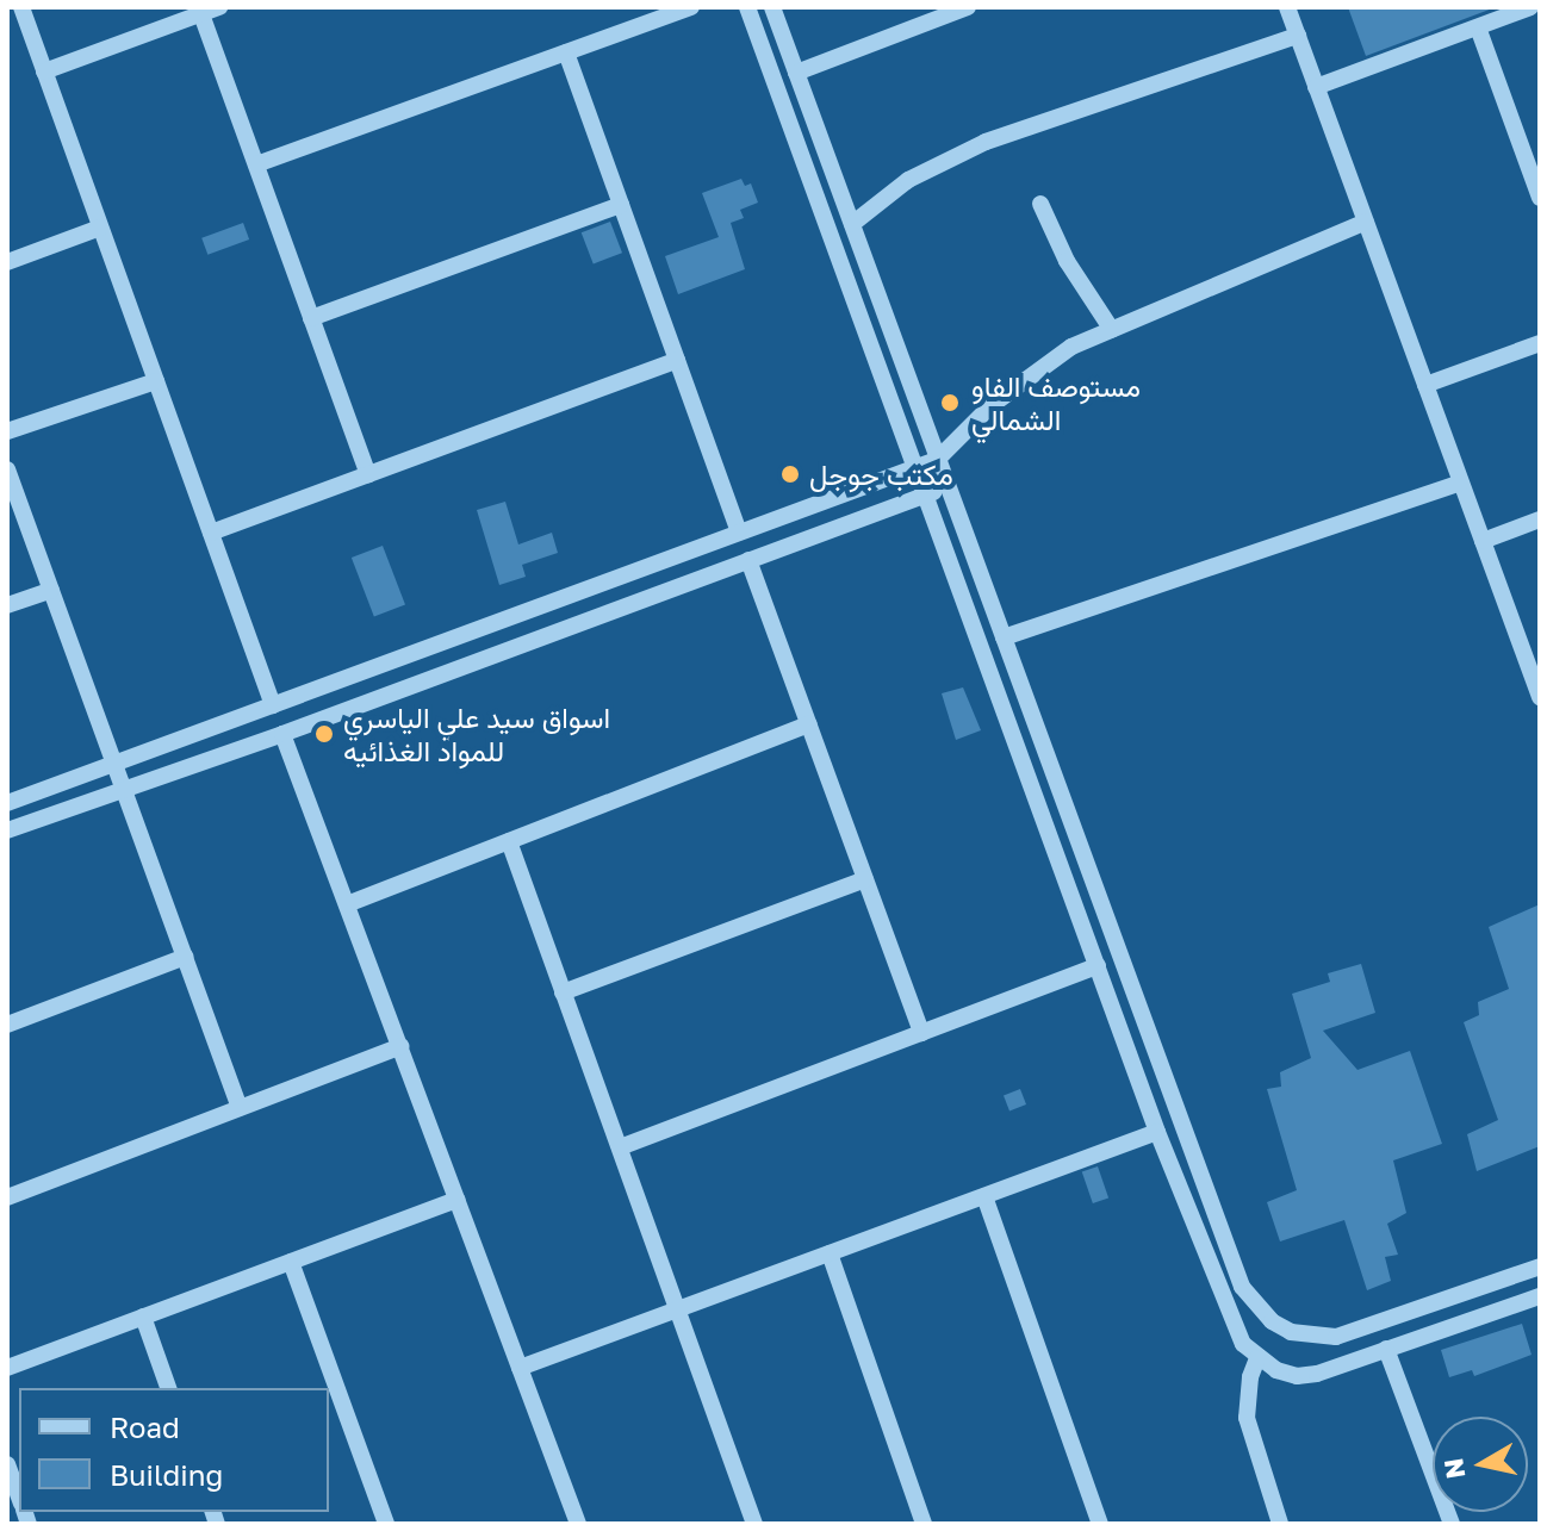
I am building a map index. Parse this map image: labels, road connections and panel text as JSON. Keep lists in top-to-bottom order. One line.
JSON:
{"places":["مستوصف الفاو الشمالي","مكتب جوجل","اسواق سيد علي الياسري للمواد الغذائيه"],"legend":["Road","Building"],"north":"left"}
